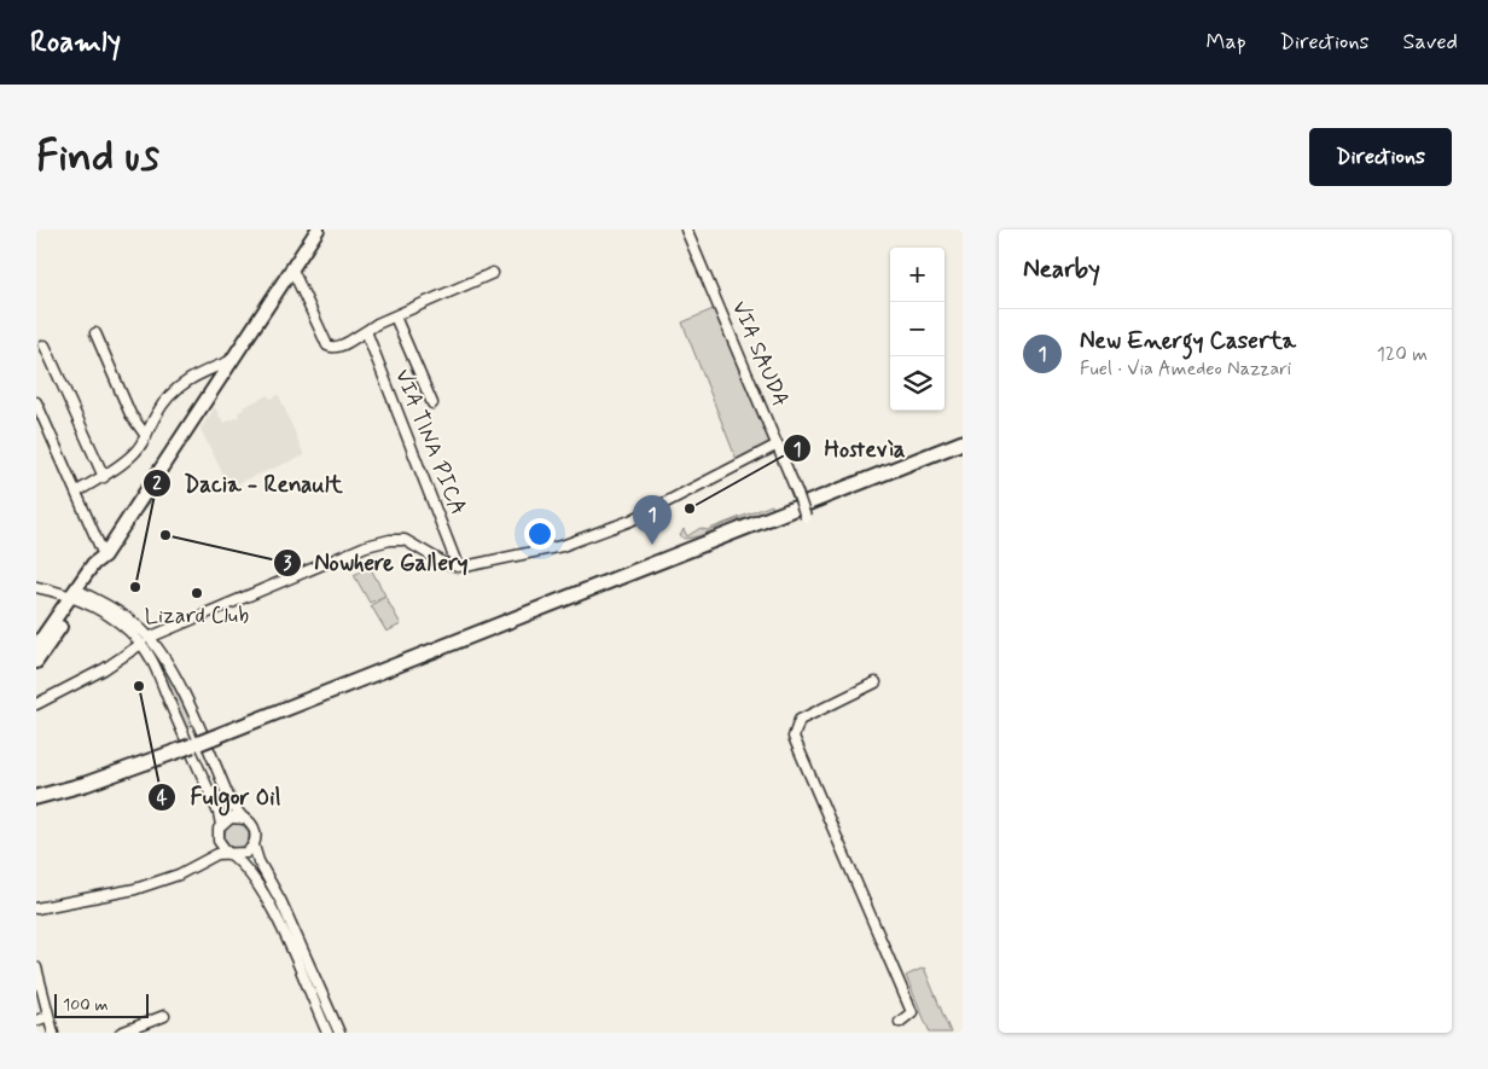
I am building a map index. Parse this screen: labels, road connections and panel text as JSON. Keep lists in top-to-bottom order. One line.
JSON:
{"streets":{"street":["VIA SAUDA","VIA TINA PICA"]},"places":["Hostevìa","Nowhere Gallery","Dacia - Renault","Lizard Club","Fulgor Oil"],"scale_bar":"100 m","page":{"header":"Roamly","nav":["Map","Directions","Saved"],"buttons":"Directions","title":"Find us","heading":"Nearby","map_buttons":["+","−"],"list":[{"mark":"1","name":"New Energy Caserta","note":"Fuel · Via Amedeo Nazzari","value":"120 m"}],"pins":"1","scale":"100 m"}}
